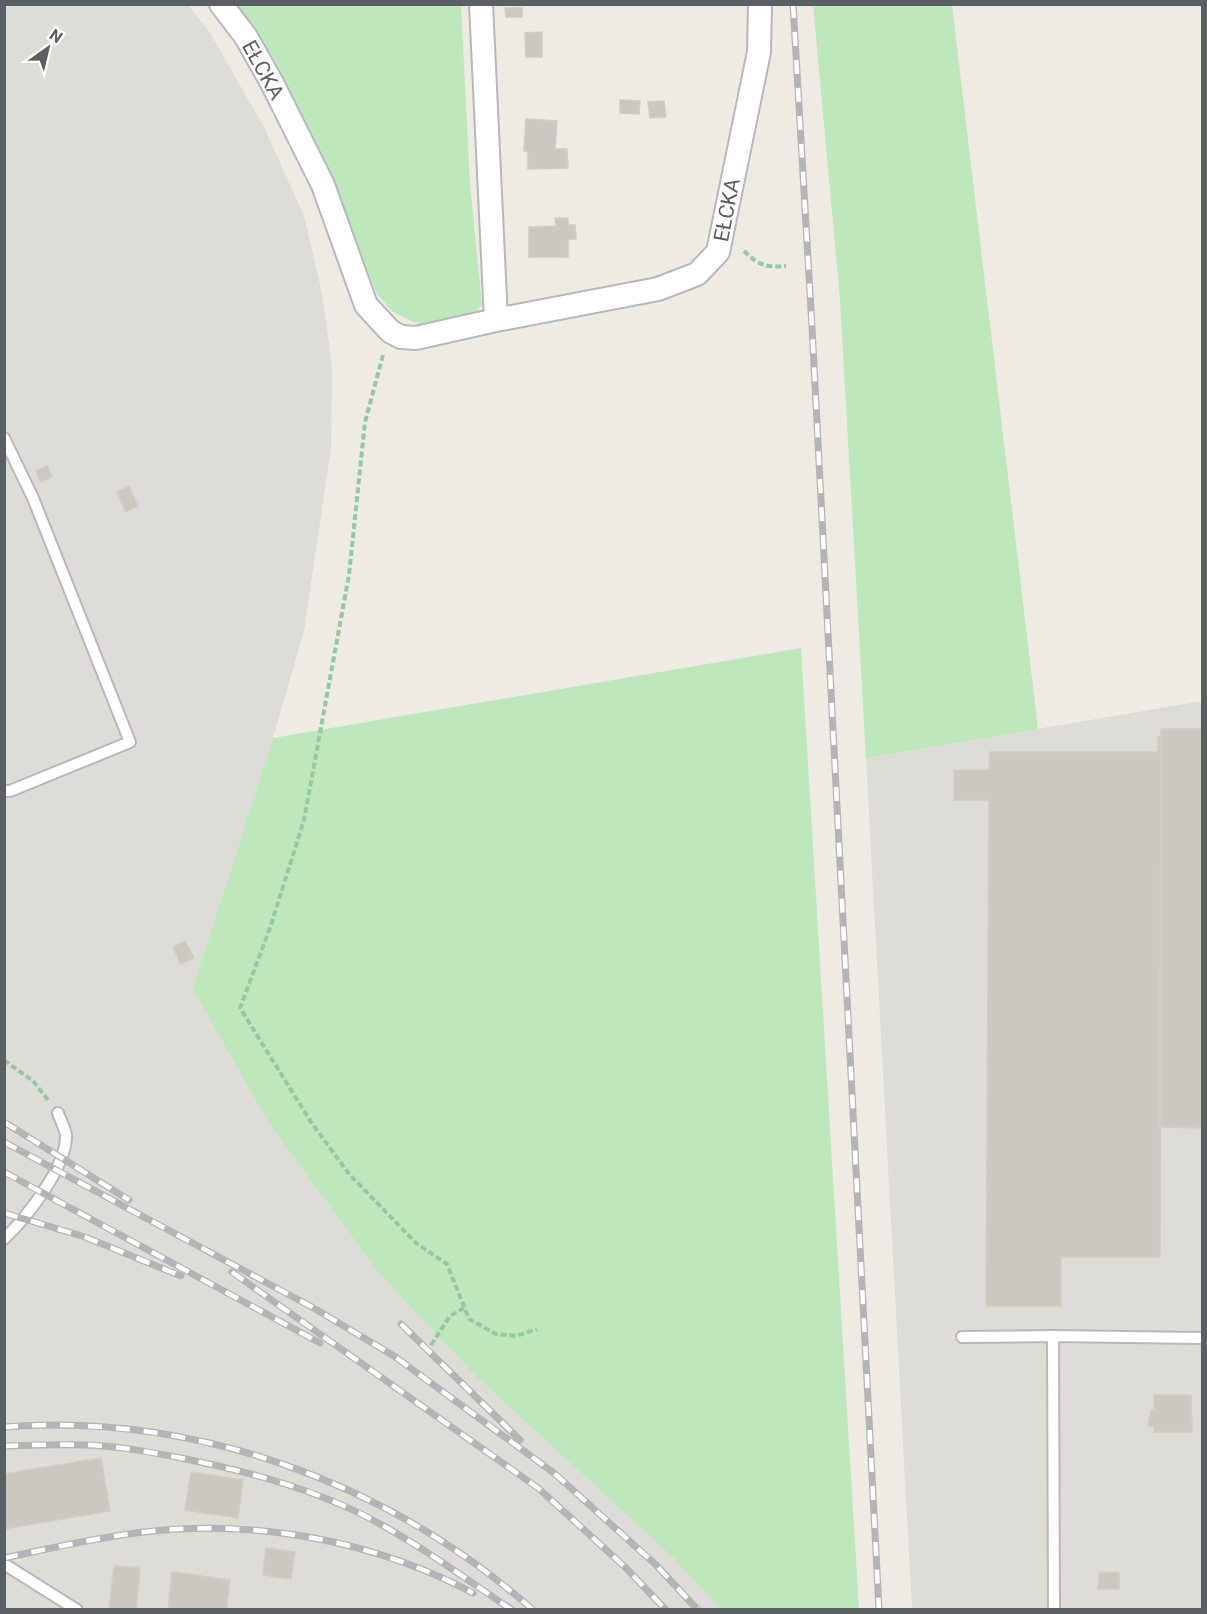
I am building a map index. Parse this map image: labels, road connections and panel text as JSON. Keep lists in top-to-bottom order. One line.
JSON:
{"streets":{"street":["EŁCKA"]},"north":"top right"}
